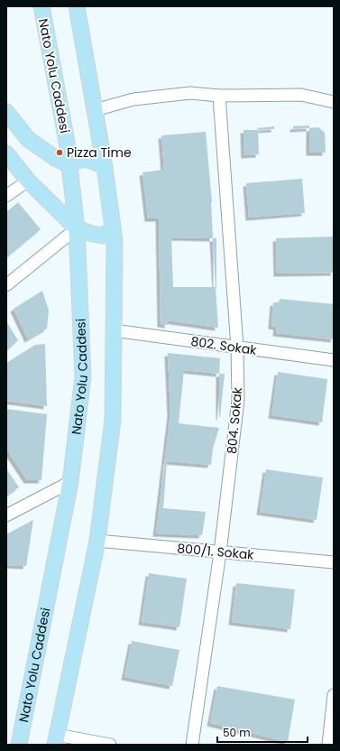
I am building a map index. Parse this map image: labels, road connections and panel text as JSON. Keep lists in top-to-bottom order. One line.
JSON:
{"streets":{"main road":["Nato Yolu Caddesi"],"street":["802. Sokak","804. Sokak","800/1. Sokak"]},"crossings":[["802. Sokak","804. Sokak"],["804. Sokak","800/1. Sokak"]],"places":["Pizza Time"],"scale_bar":"50 m"}
